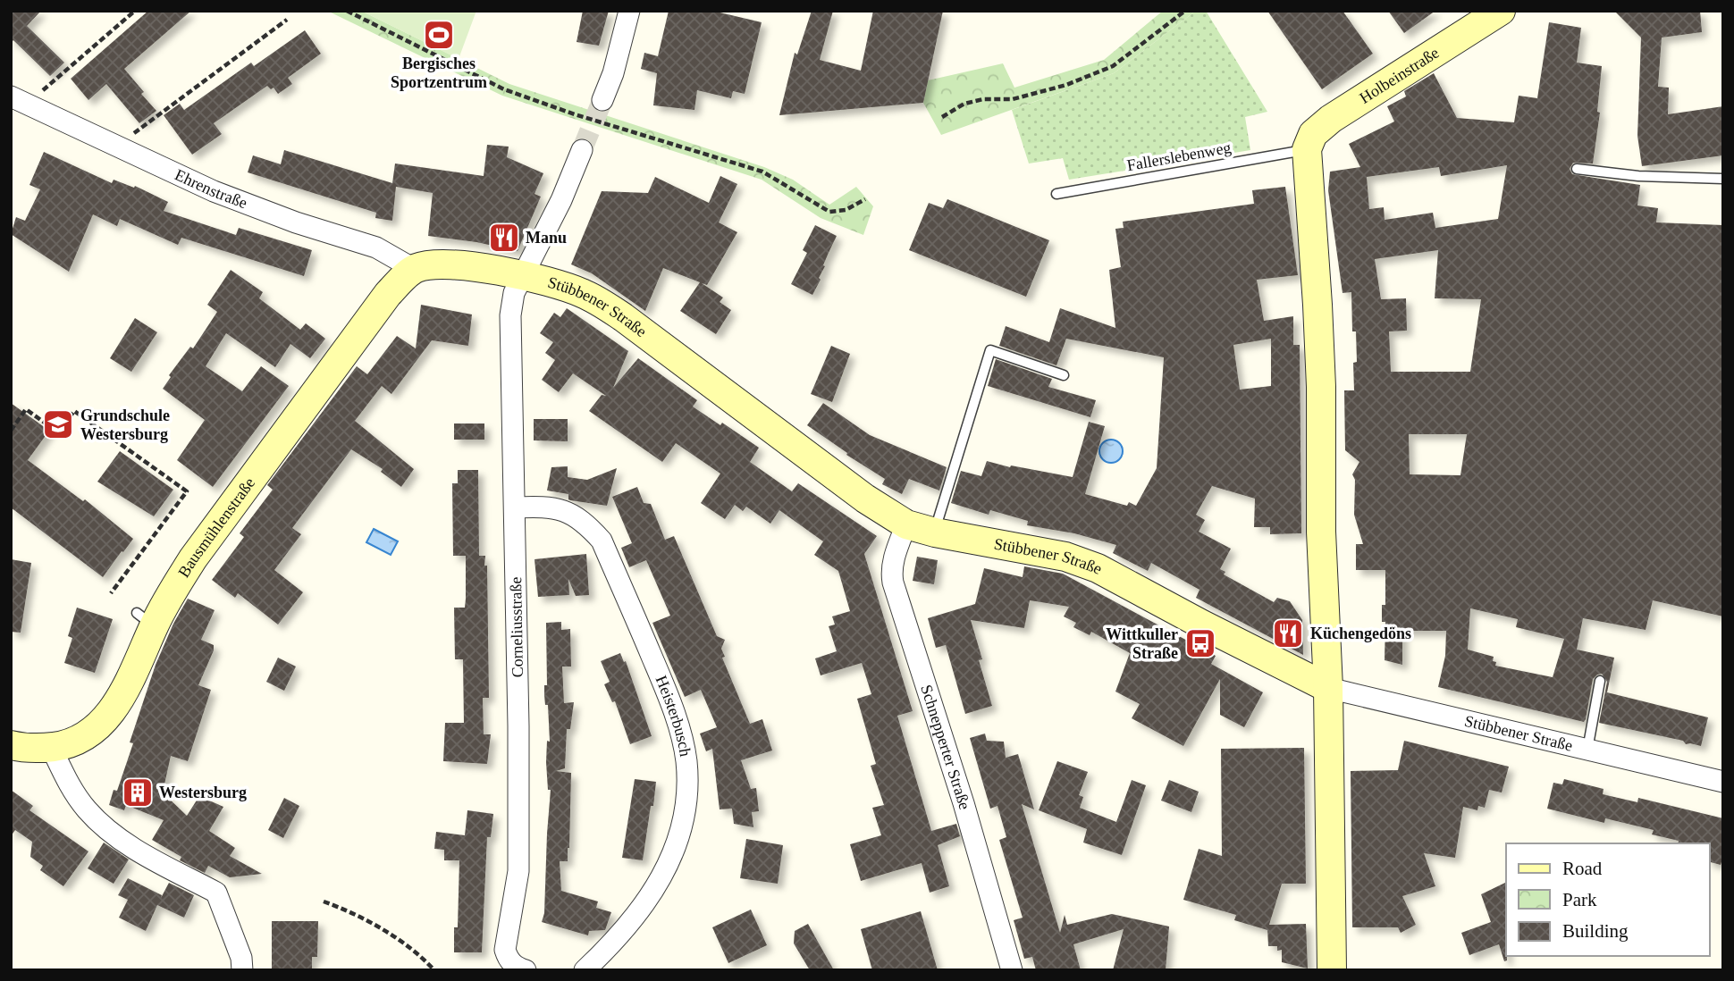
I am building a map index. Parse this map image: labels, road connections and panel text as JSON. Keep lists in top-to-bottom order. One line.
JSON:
{"streets":{"street":["Holbeinstraße","Ehrenstraße","Stübbener Straße","Bausmühlenstraße","Corneliusstraße","Heisterbusch","Schnepperter Straße"],"lane":["Fallerslebenweg"]},"crossings":[["Holbeinstraße","Fallerslebenweg"],["Ehrenstraße","Stübbener Straße"],["Ehrenstraße","Bausmühlenstraße"],["Stübbener Straße","Bausmühlenstraße"],["Stübbener Straße","Corneliusstraße"],["Stübbener Straße","Schnepperter Straße"],["Corneliusstraße","Heisterbusch"]],"places":{"sports":["Bergisches Sportzentrum"],"restaurant":["Manu","Küchengedöns"],"school or university":["Grundschule Westersburg"],"bus stop":["Wittkuller Straße"],"building":["Westersburg"]},"legend":["Road","Park","Building"]}
